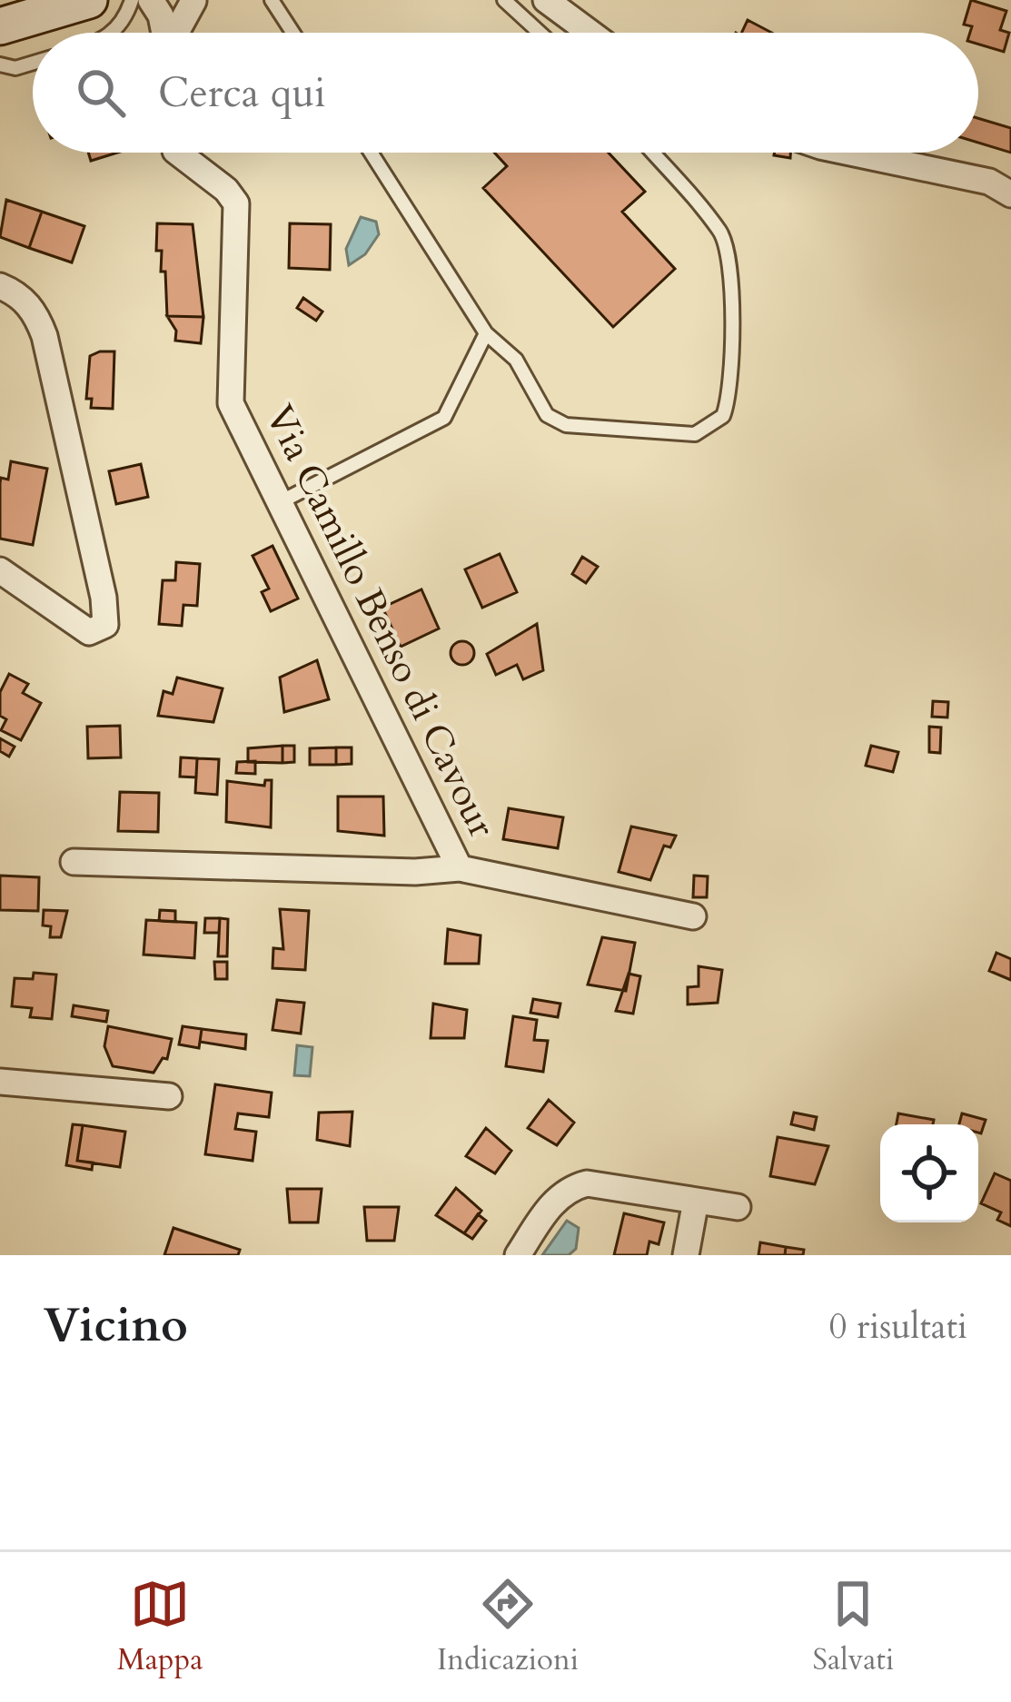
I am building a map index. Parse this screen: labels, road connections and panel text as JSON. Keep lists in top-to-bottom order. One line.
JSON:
{"streets":{"street":["Via Camillo Benso di Cavour"]},"page":{"search":"Cerca qui","heading":["Vicino","0 risultati"],"nav":["Mappa","Indicazioni","Salvati"]}}
